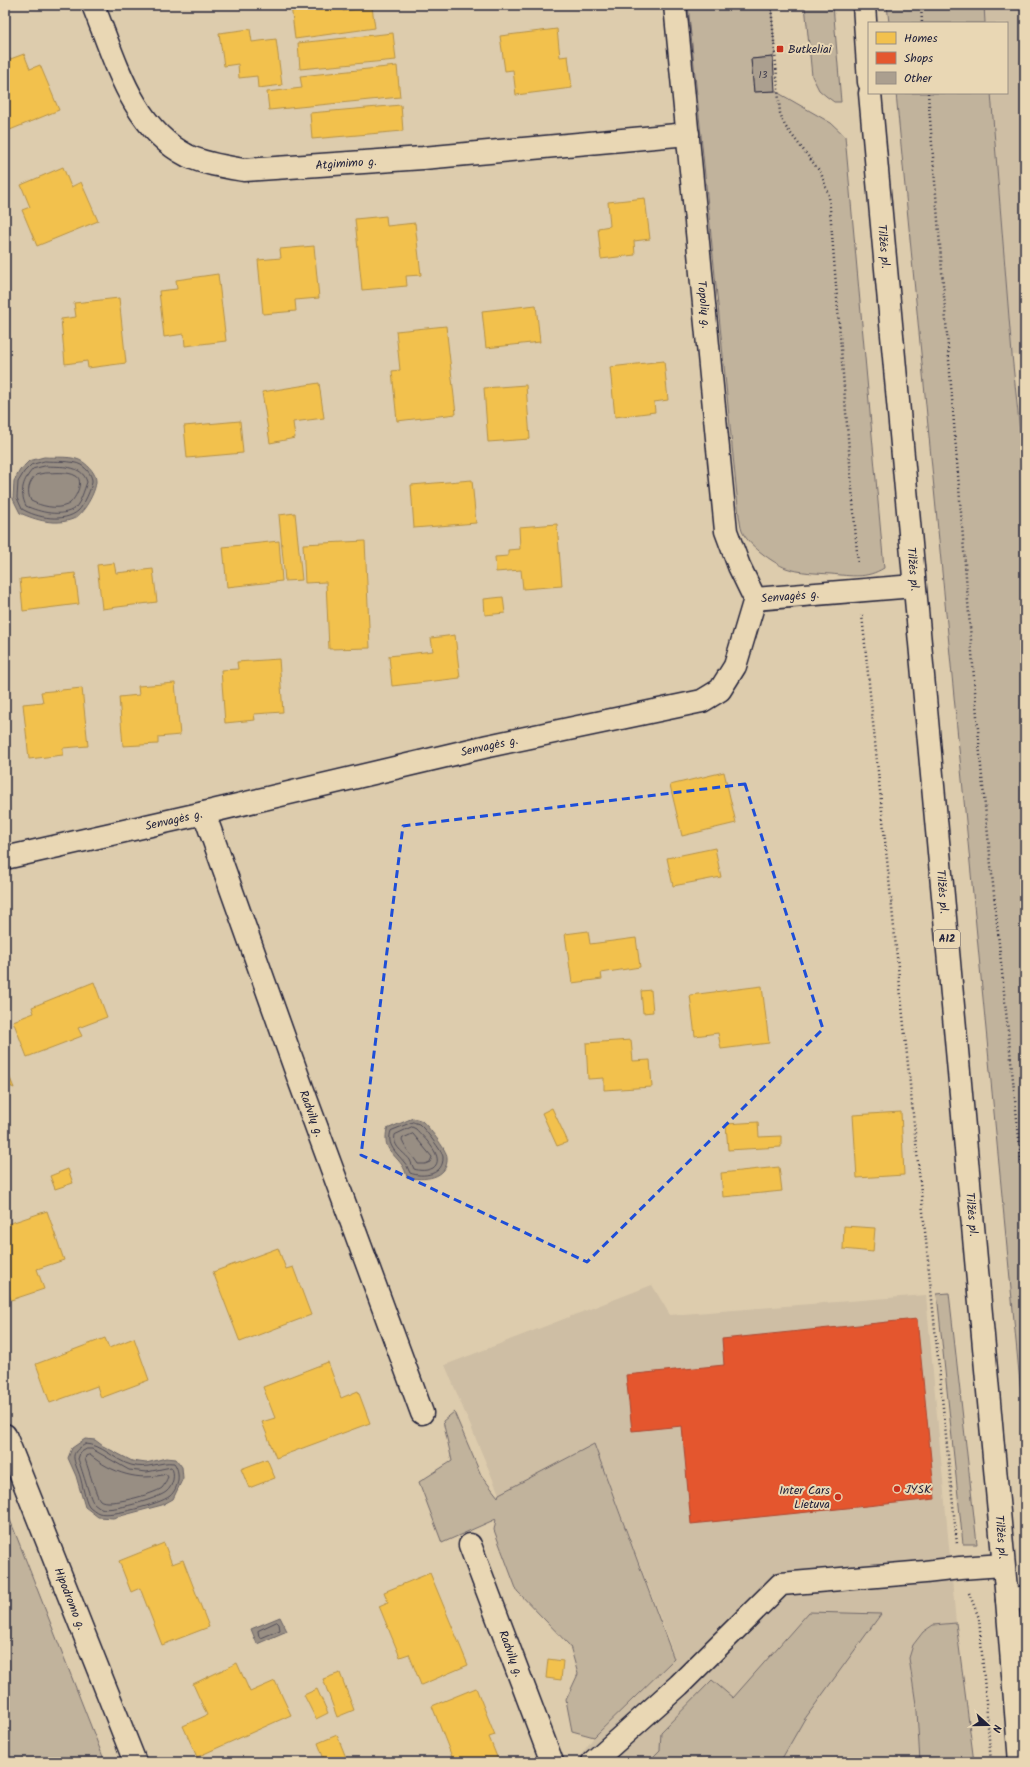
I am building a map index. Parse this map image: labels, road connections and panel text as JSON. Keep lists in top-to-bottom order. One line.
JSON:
{"streets":{"main road":["Atgimimo g.","Tilžės pl.","Topolių g.","Senvagės g.","A12","Radvilų g.","Hipodromo g."]},"crossings":[["Atgimimo g.","Topolių g."],["Tilžės pl.","Senvagės g."],["Topolių g.","Senvagės g."],["Senvagės g.","Radvilų g."]],"places":{"transit":["Butkeliai"],"other":["JYSK","Inter Cars Lietuva"]},"house_numbers":["13"],"legend":["Homes","Shops","Other"],"north":"right"}
